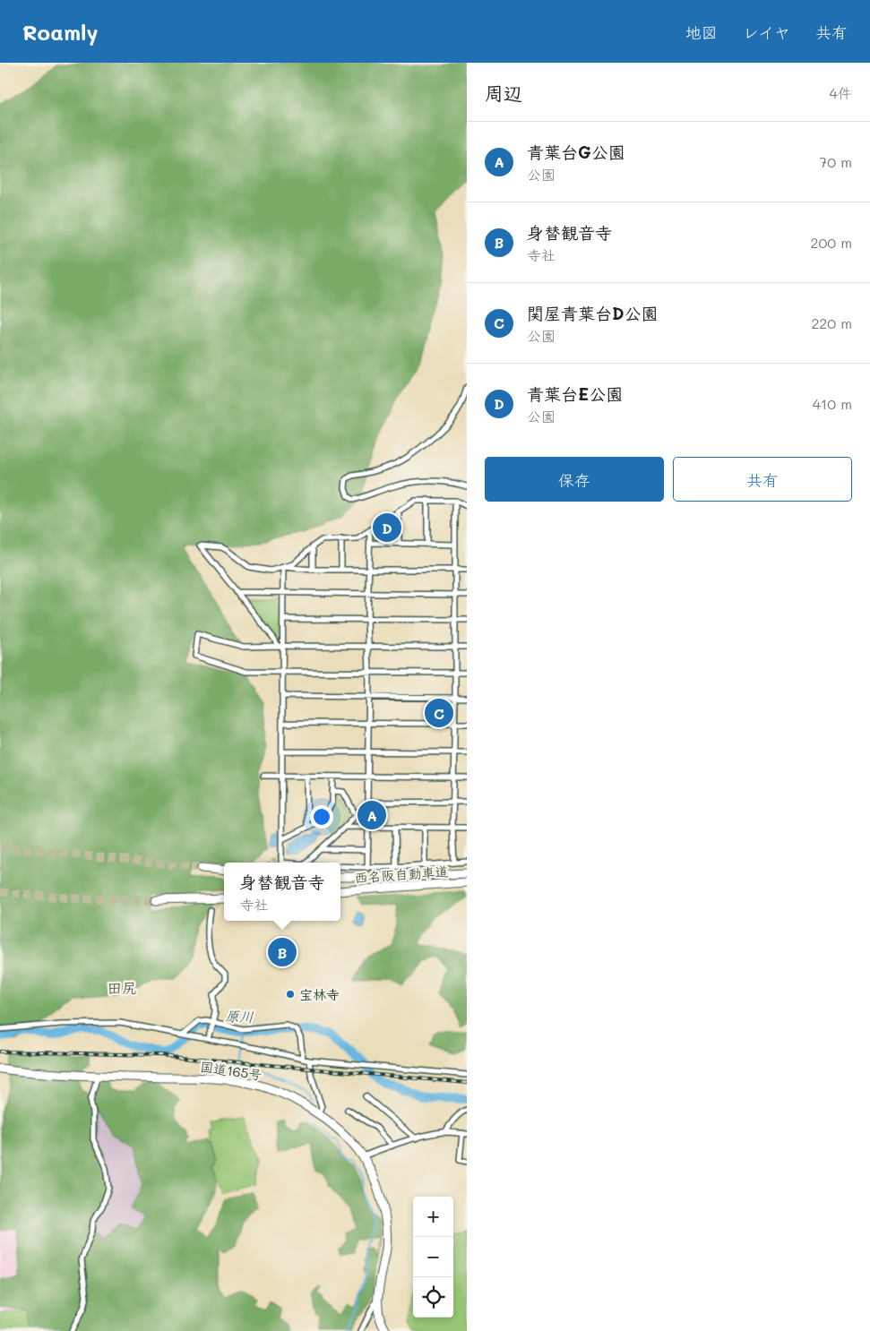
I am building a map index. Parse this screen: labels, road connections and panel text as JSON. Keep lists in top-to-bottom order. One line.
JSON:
{"streets":{"highway":["西名阪自動車道","国道165号"]},"districts":["田尻"],"water":["原川"],"places":["宝林寺"],"page":{"header":"Roamly","nav":["地図","レイヤ","共有"],"heading":["周辺","4件"],"list":[{"mark":"A","name":"青葉台G公園","note":"公園","value":"70 m"},{"mark":"B","name":"身替観音寺","note":"寺社","value":"200 m"},{"mark":"C","name":"関屋青葉台D公園","note":"公園","value":"220 m"},{"mark":"D","name":"青葉台E公園","note":"公園","value":"410 m"}],"buttons":["保存","共有"],"pins":["D","C","A","B"],"popup":["身替観音寺","寺社"],"map_buttons":["+","−"]}}
